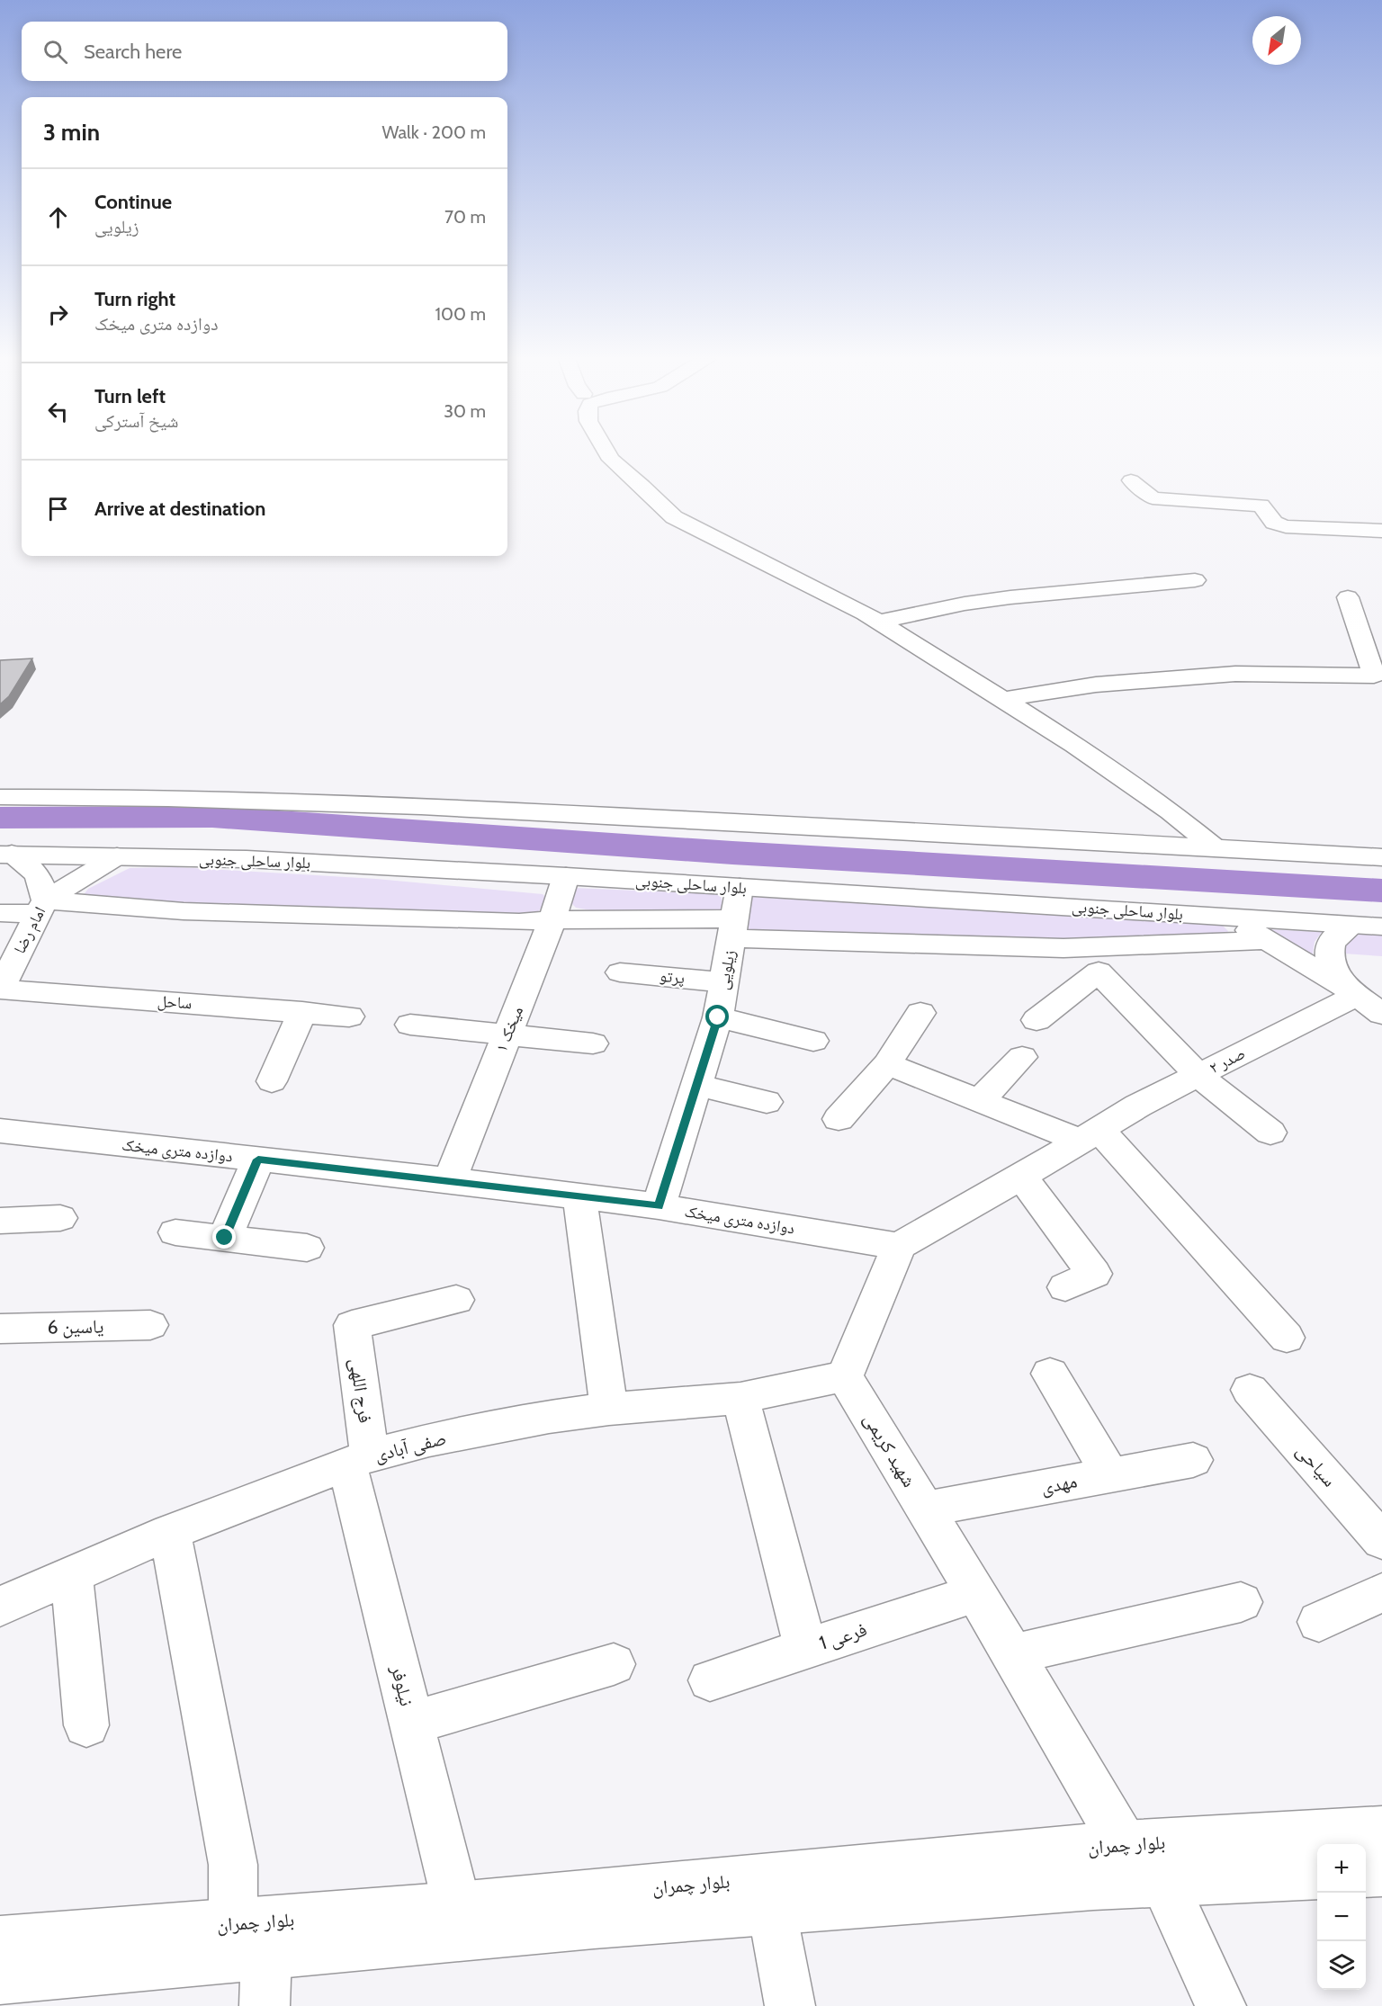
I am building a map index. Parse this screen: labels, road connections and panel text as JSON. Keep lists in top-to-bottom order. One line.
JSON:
{"streets":{"street":["بلوار ساحلی جنوبی","امام رضا","زیلویی","پرتو","ساحل","میخک ۱","صدر ۲","دوازده متری میخک","یاسین 6","فرج اللهی","صفی آبادی","شهید کریمی","سیاحی","مهدی","فرعی 1","نیلوفر","بلوار چمران"]},"crossings":[["بلوار ساحلی جنوبی","زیلویی"],["بلوار ساحلی جنوبی","میخک ۱"],["امام رضا","ساحل"],["زیلویی","پرتو"],["زیلویی","دوازده متری میخک"],["میخک ۱","دوازده متری میخک"],["فرج اللهی","صفی آبادی"],["فرج اللهی","نیلوفر"],["صفی آبادی","شهید کریمی"],["صفی آبادی","نیلوفر"],["شهید کریمی","مهدی"],["شهید کریمی","فرعی 1"],["شهید کریمی","بلوار چمران"],["نیلوفر","بلوار چمران"]],"north":"bottom left","page":{"search":"Search here","heading":["3 min","Walk · 200 m"],"list":[["Continue","زیلویی","70 m"],["Turn right","دوازده متری میخک","100 m"],["Turn left","شیخ آسترکی","30 m"],"Arrive at destination"],"map_buttons":["+","−"]}}
